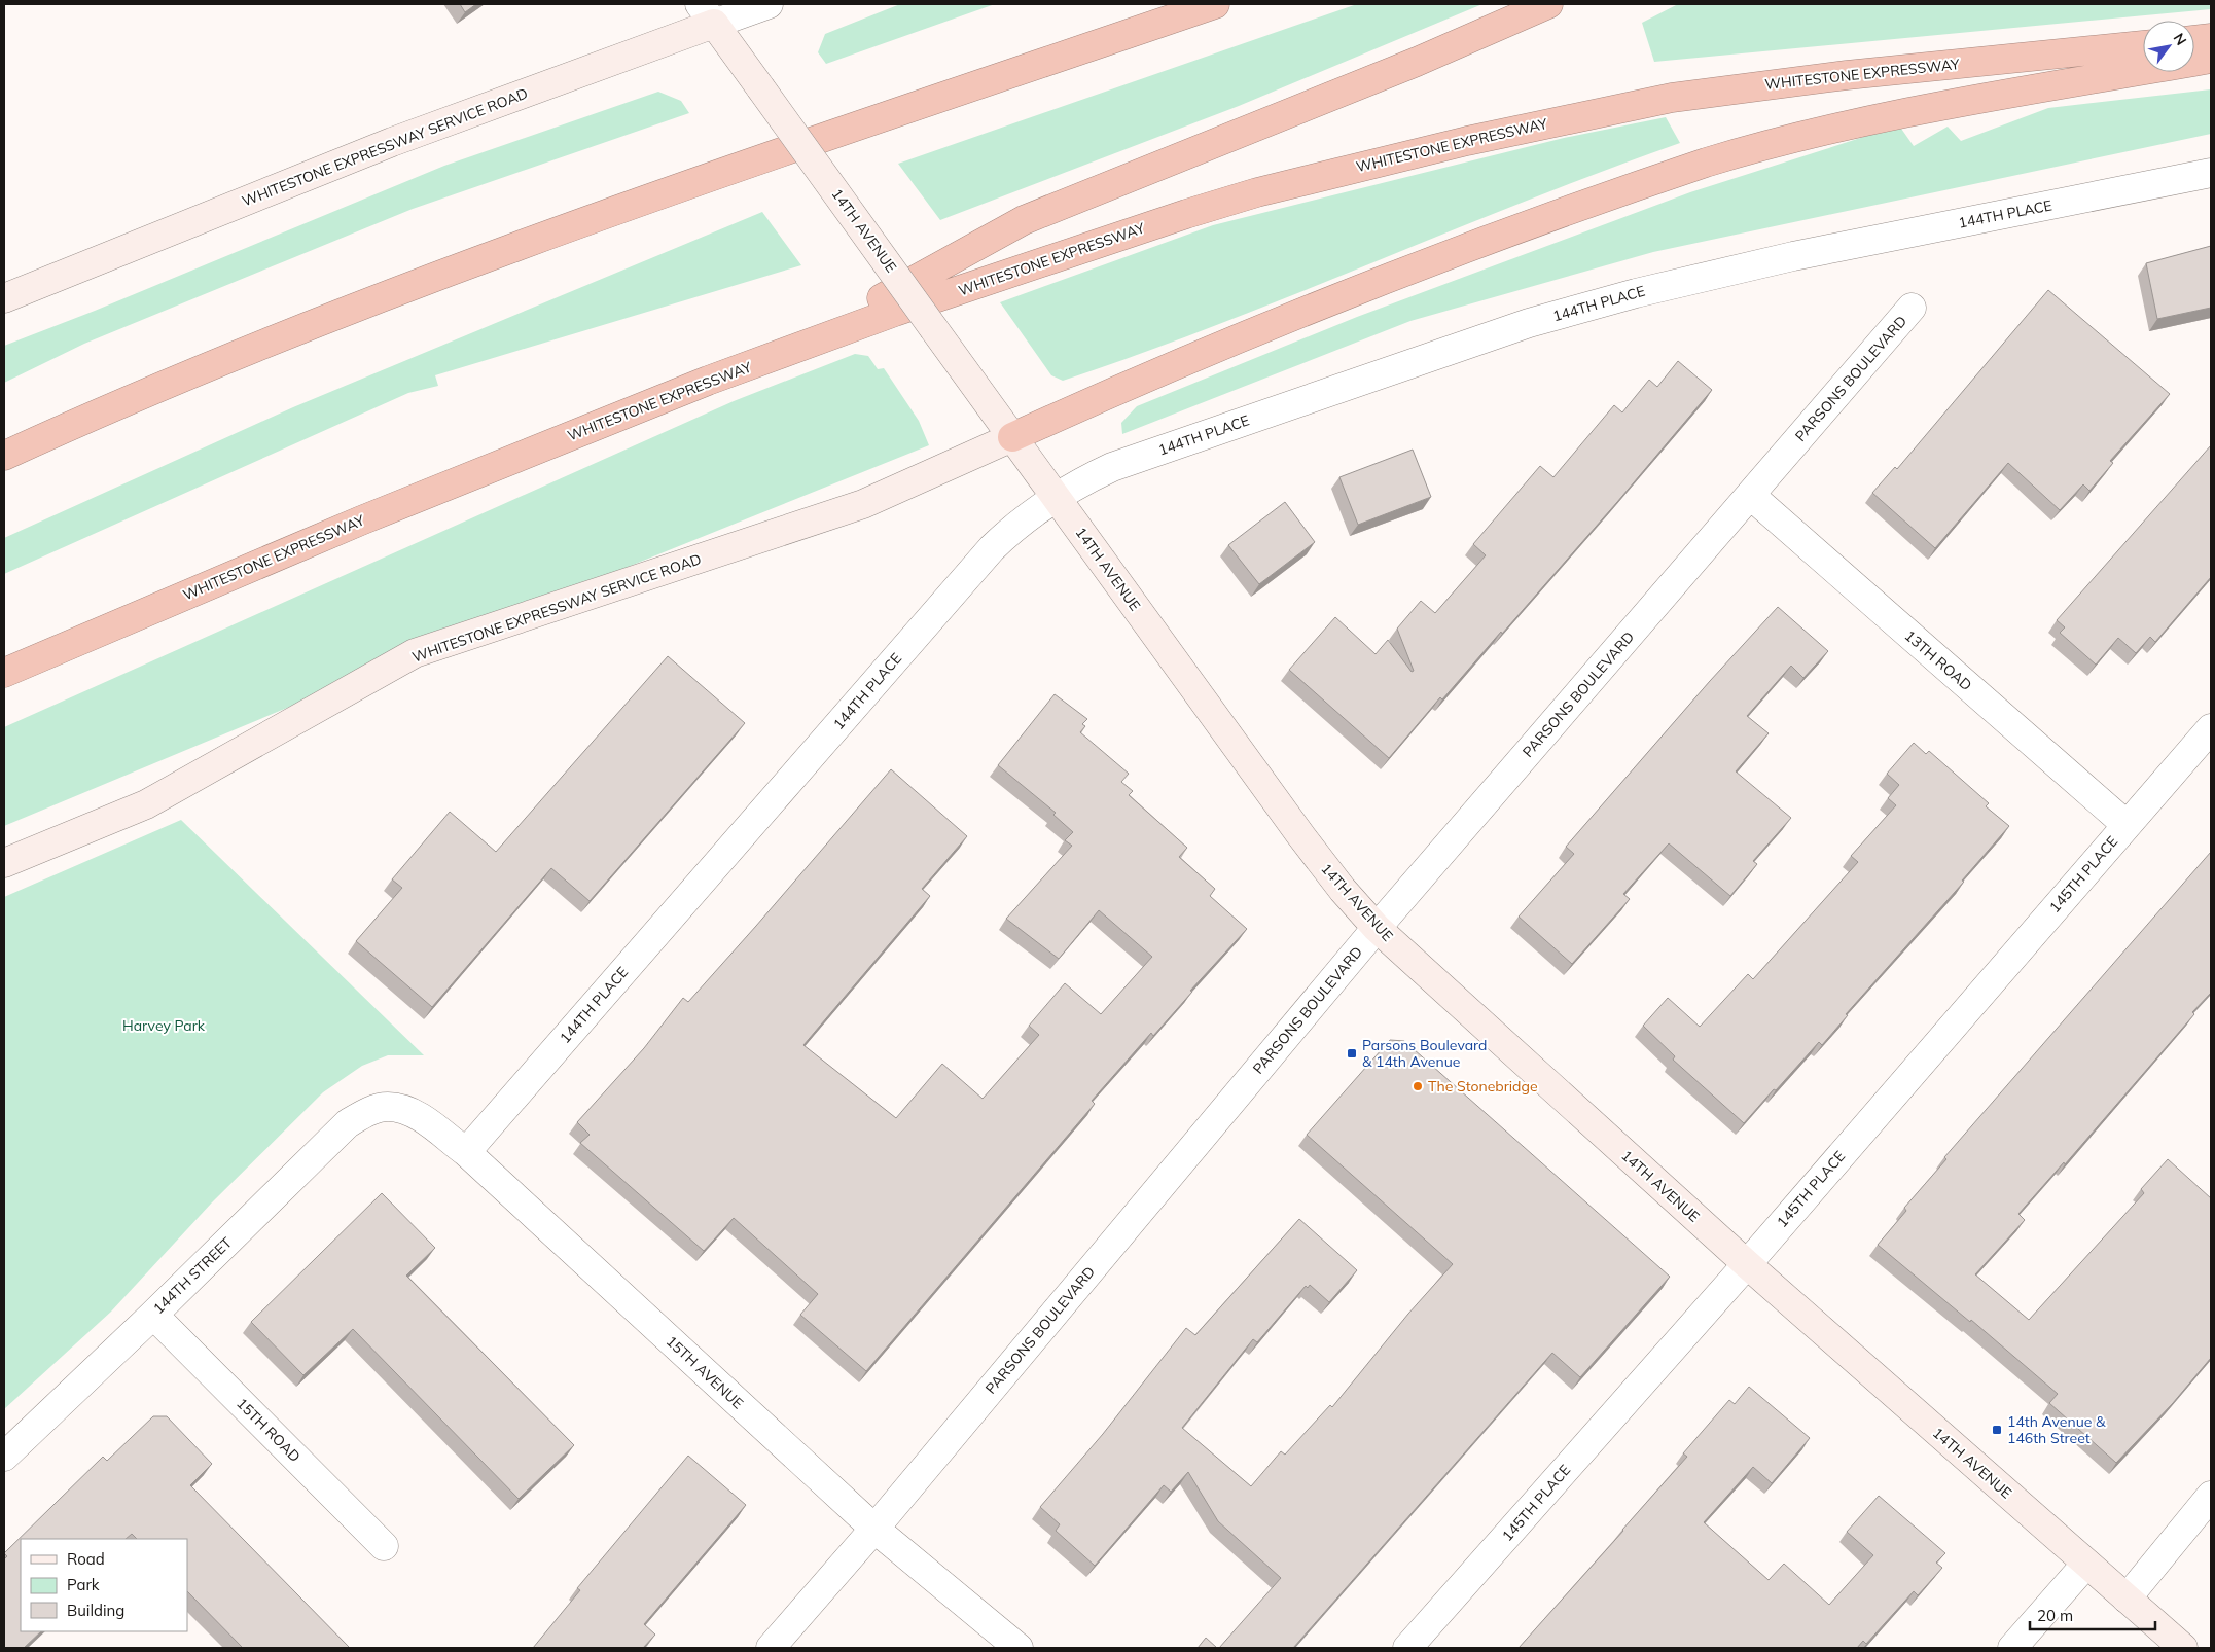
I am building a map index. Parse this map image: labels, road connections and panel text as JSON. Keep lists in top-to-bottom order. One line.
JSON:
{"streets":{"highway":["WHITESTONE EXPRESSWAY"],"main road":["WHITESTONE EXPRESSWAY SERVICE ROAD","14TH AVENUE"],"street":["144TH PLACE","PARSONS BOULEVARD","13TH ROAD","145TH PLACE","144TH STREET","15TH AVENUE","15TH ROAD"]},"crossings":[["WHITESTONE EXPRESSWAY SERVICE ROAD","14TH AVENUE"],["144TH PLACE","14TH AVENUE"],["144TH PLACE","15TH AVENUE"],["14TH AVENUE","PARSONS BOULEVARD"],["14TH AVENUE","145TH PLACE"],["PARSONS BOULEVARD","13TH ROAD"],["PARSONS BOULEVARD","15TH AVENUE"],["13TH ROAD","145TH PLACE"],["144TH STREET","15TH AVENUE"],["144TH STREET","15TH ROAD"]],"parks":["Harvey Park"],"places":{"transit":["Parsons Boulevard & 14th Avenue","14th Avenue & 146th Street"],"other":["The Stonebridge"]},"legend":["Road","Park","Building"],"scale_bar":"20 m","north":"top right"}
